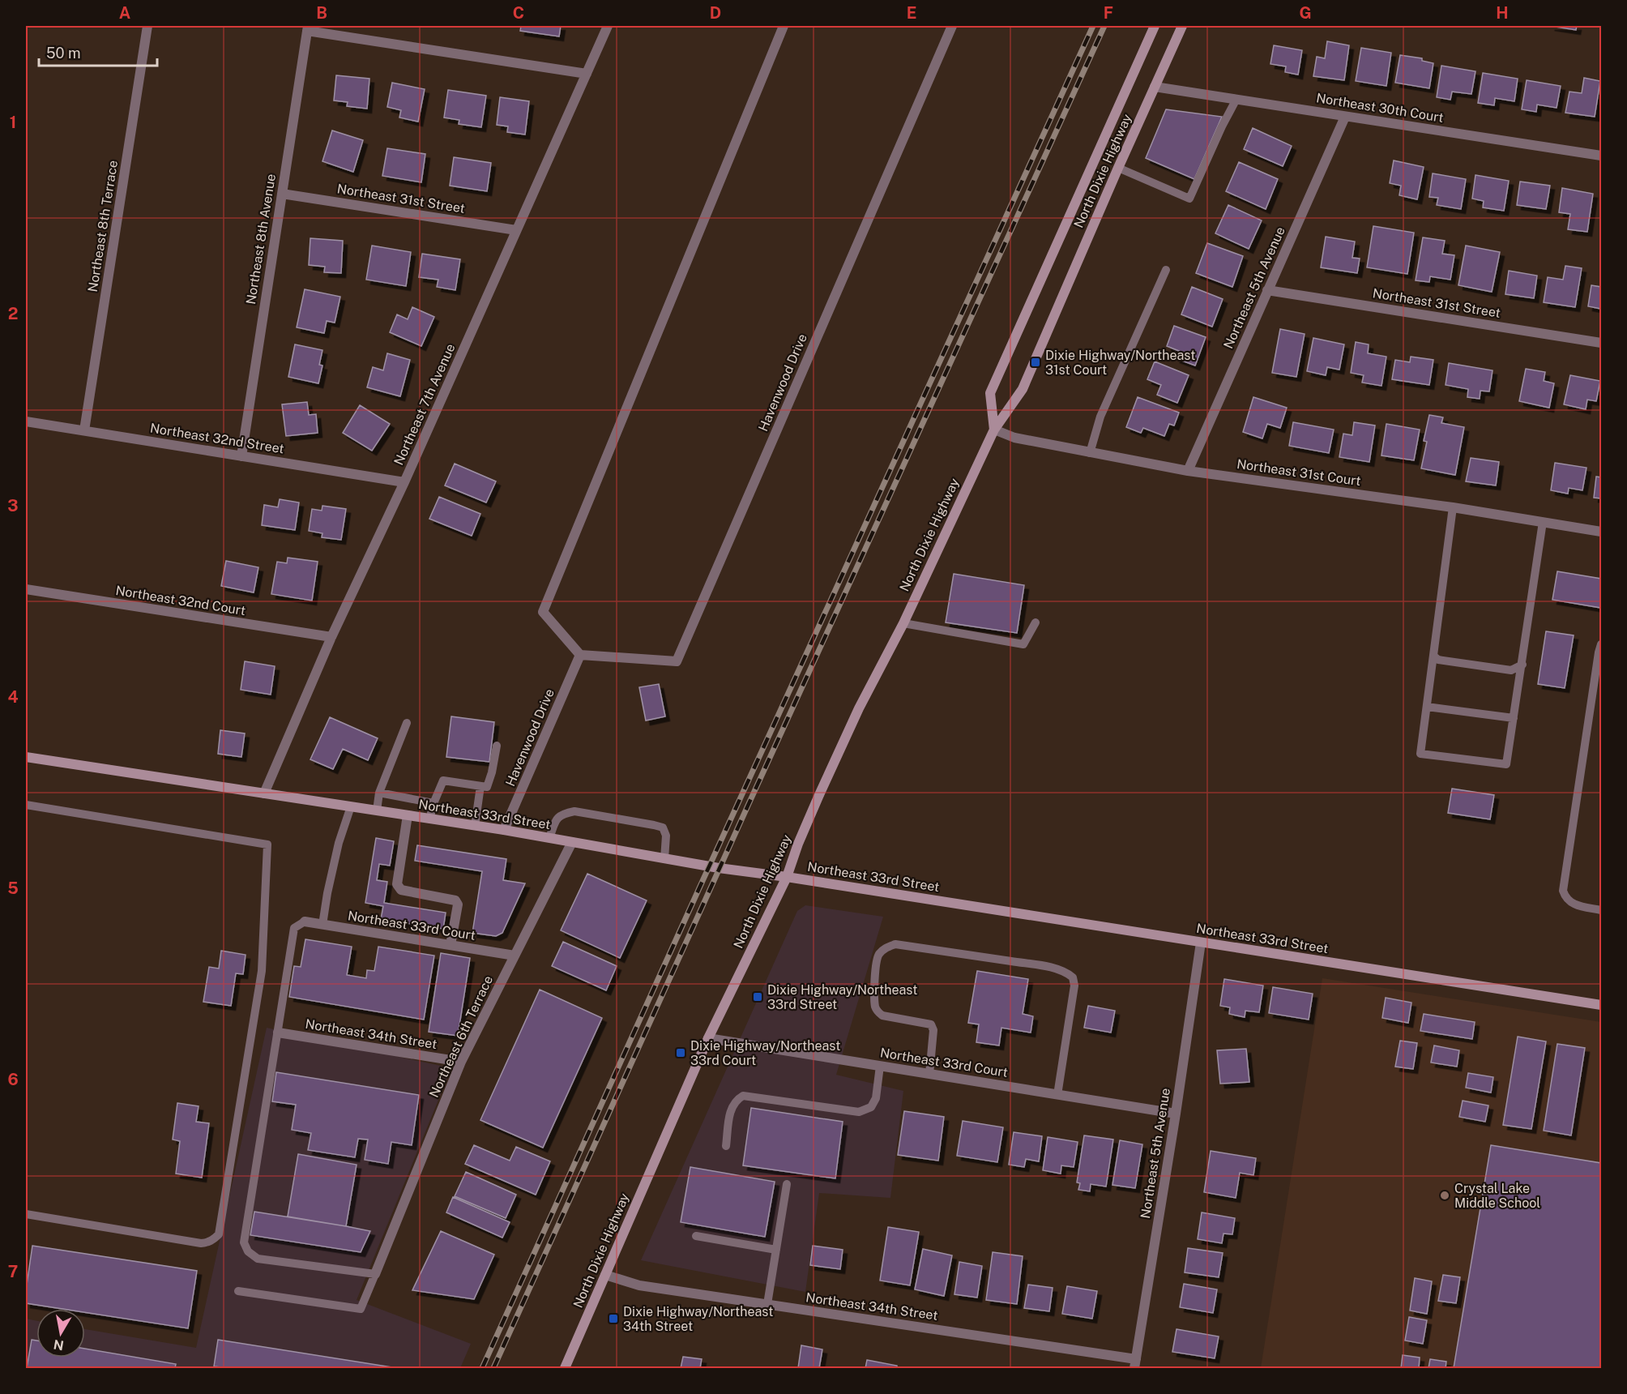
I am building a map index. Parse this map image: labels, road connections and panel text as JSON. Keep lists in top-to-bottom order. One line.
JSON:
{"streets":{"main road":["North Dixie Highway","Northeast 33rd Street"],"street":["Northeast 30th Court","Northeast 31st Street","Northeast 8th Terrace","Northeast 8th Avenue","Northeast 5th Avenue","Havenwood Drive","Northeast 7th Avenue","Northeast 32nd Street","Northeast 31st Court","Northeast 32nd Court","Northeast 33rd Court","Northeast 34th Street","Northeast 6th Terrace"]},"crossings":[["Northeast 30th Court","North Dixie Highway"],["Northeast 30th Court","Northeast 5th Avenue"],["North Dixie Highway","Northeast 31st Court"],["North Dixie Highway","Northeast 33rd Street"],["North Dixie Highway","Northeast 33rd Court"],["North Dixie Highway","Northeast 34th Street"],["Northeast 31st Street","Northeast 8th Avenue"],["Northeast 31st Street","Northeast 5th Avenue"],["Northeast 31st Street","Northeast 7th Avenue"],["Northeast 8th Terrace","Northeast 32nd Street"],["Northeast 8th Avenue","Northeast 32nd Street"],["Northeast 5th Avenue","Northeast 31st Court"],["Northeast 5th Avenue","Northeast 33rd Street"],["Northeast 5th Avenue","Northeast 33rd Court"],["Northeast 5th Avenue","Northeast 34th Street"],["Havenwood Drive","Northeast 33rd Street"],["Northeast 7th Avenue","Northeast 32nd Street"],["Northeast 7th Avenue","Northeast 32nd Court"],["Northeast 7th Avenue","Northeast 33rd Street"],["Northeast 33rd Street","Northeast 6th Terrace"],["Northeast 33rd Court","Northeast 6th Terrace"],["Northeast 34th Street","Northeast 6th Terrace"]],"places":{"transit":["Dixie Highway/Northeast 31st Court","Dixie Highway/Northeast 33rd Street","Dixie Highway/Northeast 33rd Court","Dixie Highway/Northeast 34th Street"],"other":["Crystal Lake Middle School"]},"scale_bar":"50 m","north":"bottom","grid":{"columns":["A","B","C","D","E","F","G","H"],"rows":["1","2","3","4","5","6","7"]}}
